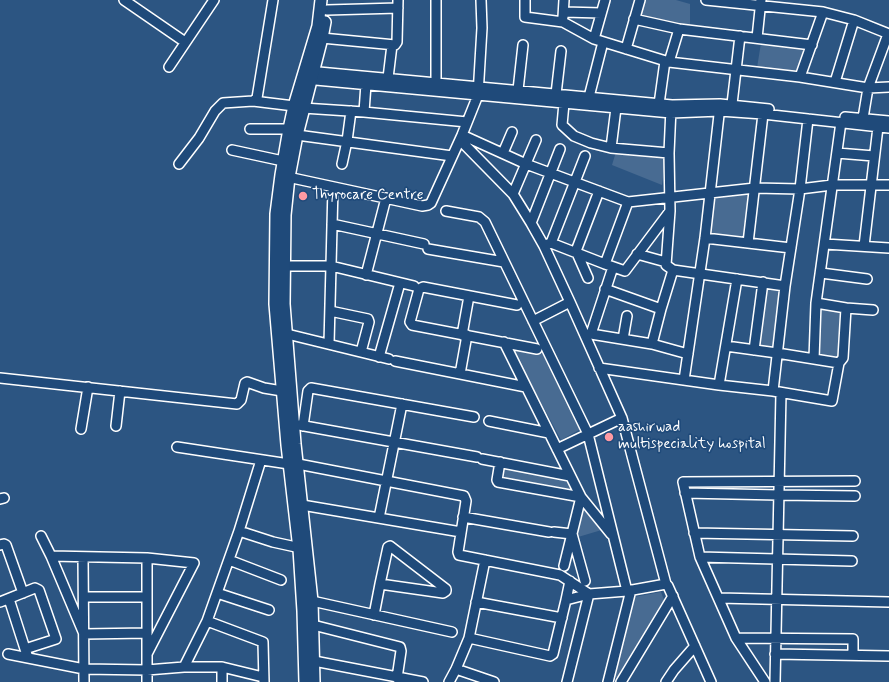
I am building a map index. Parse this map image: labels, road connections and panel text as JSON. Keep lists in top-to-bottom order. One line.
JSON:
{"places":["Thyrocare Centre","aashirwad multispeciality hospital"]}
